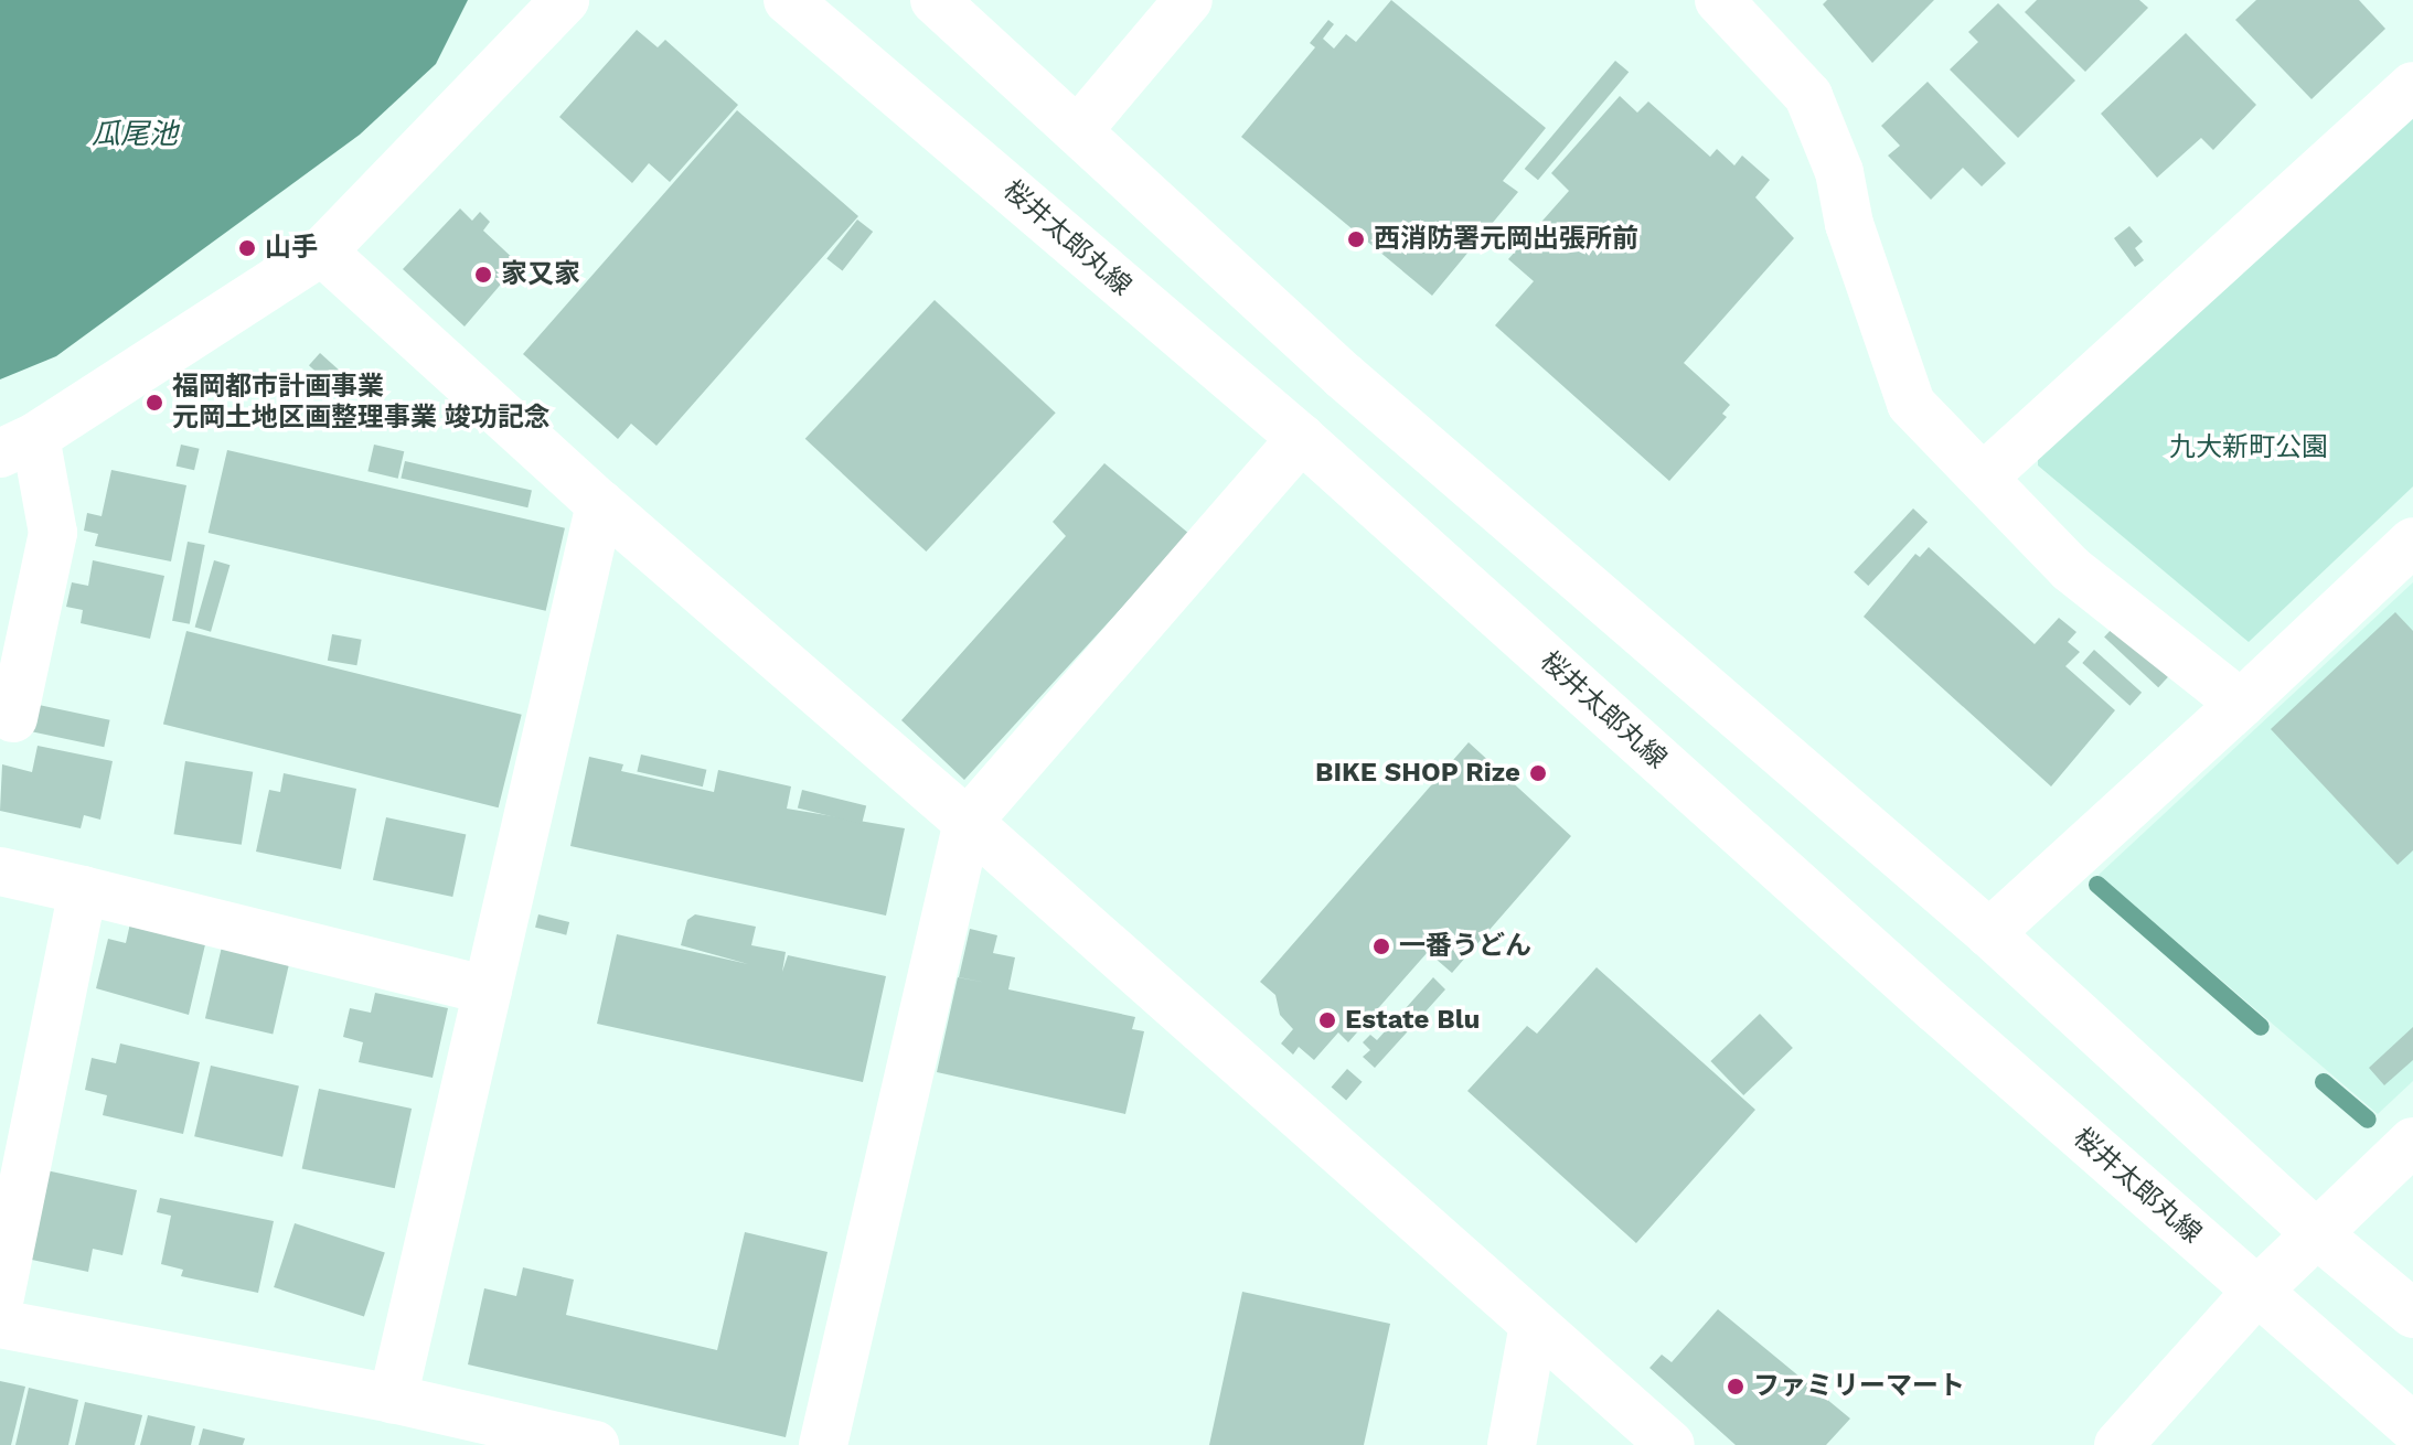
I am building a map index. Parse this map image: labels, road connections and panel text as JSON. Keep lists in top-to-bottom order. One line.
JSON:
{"streets":{"street":["桜井太郎丸線"]},"water":["瓜尾池"],"parks":["九大新町公園"],"places":["西消防署元岡出張所前","山手","家又家","福岡都市計画事業 元岡土地区画整理事業 竣功記念","BIKE SHOP Rize","一番うどん","Estate Blu","ファミリーマート"]}
